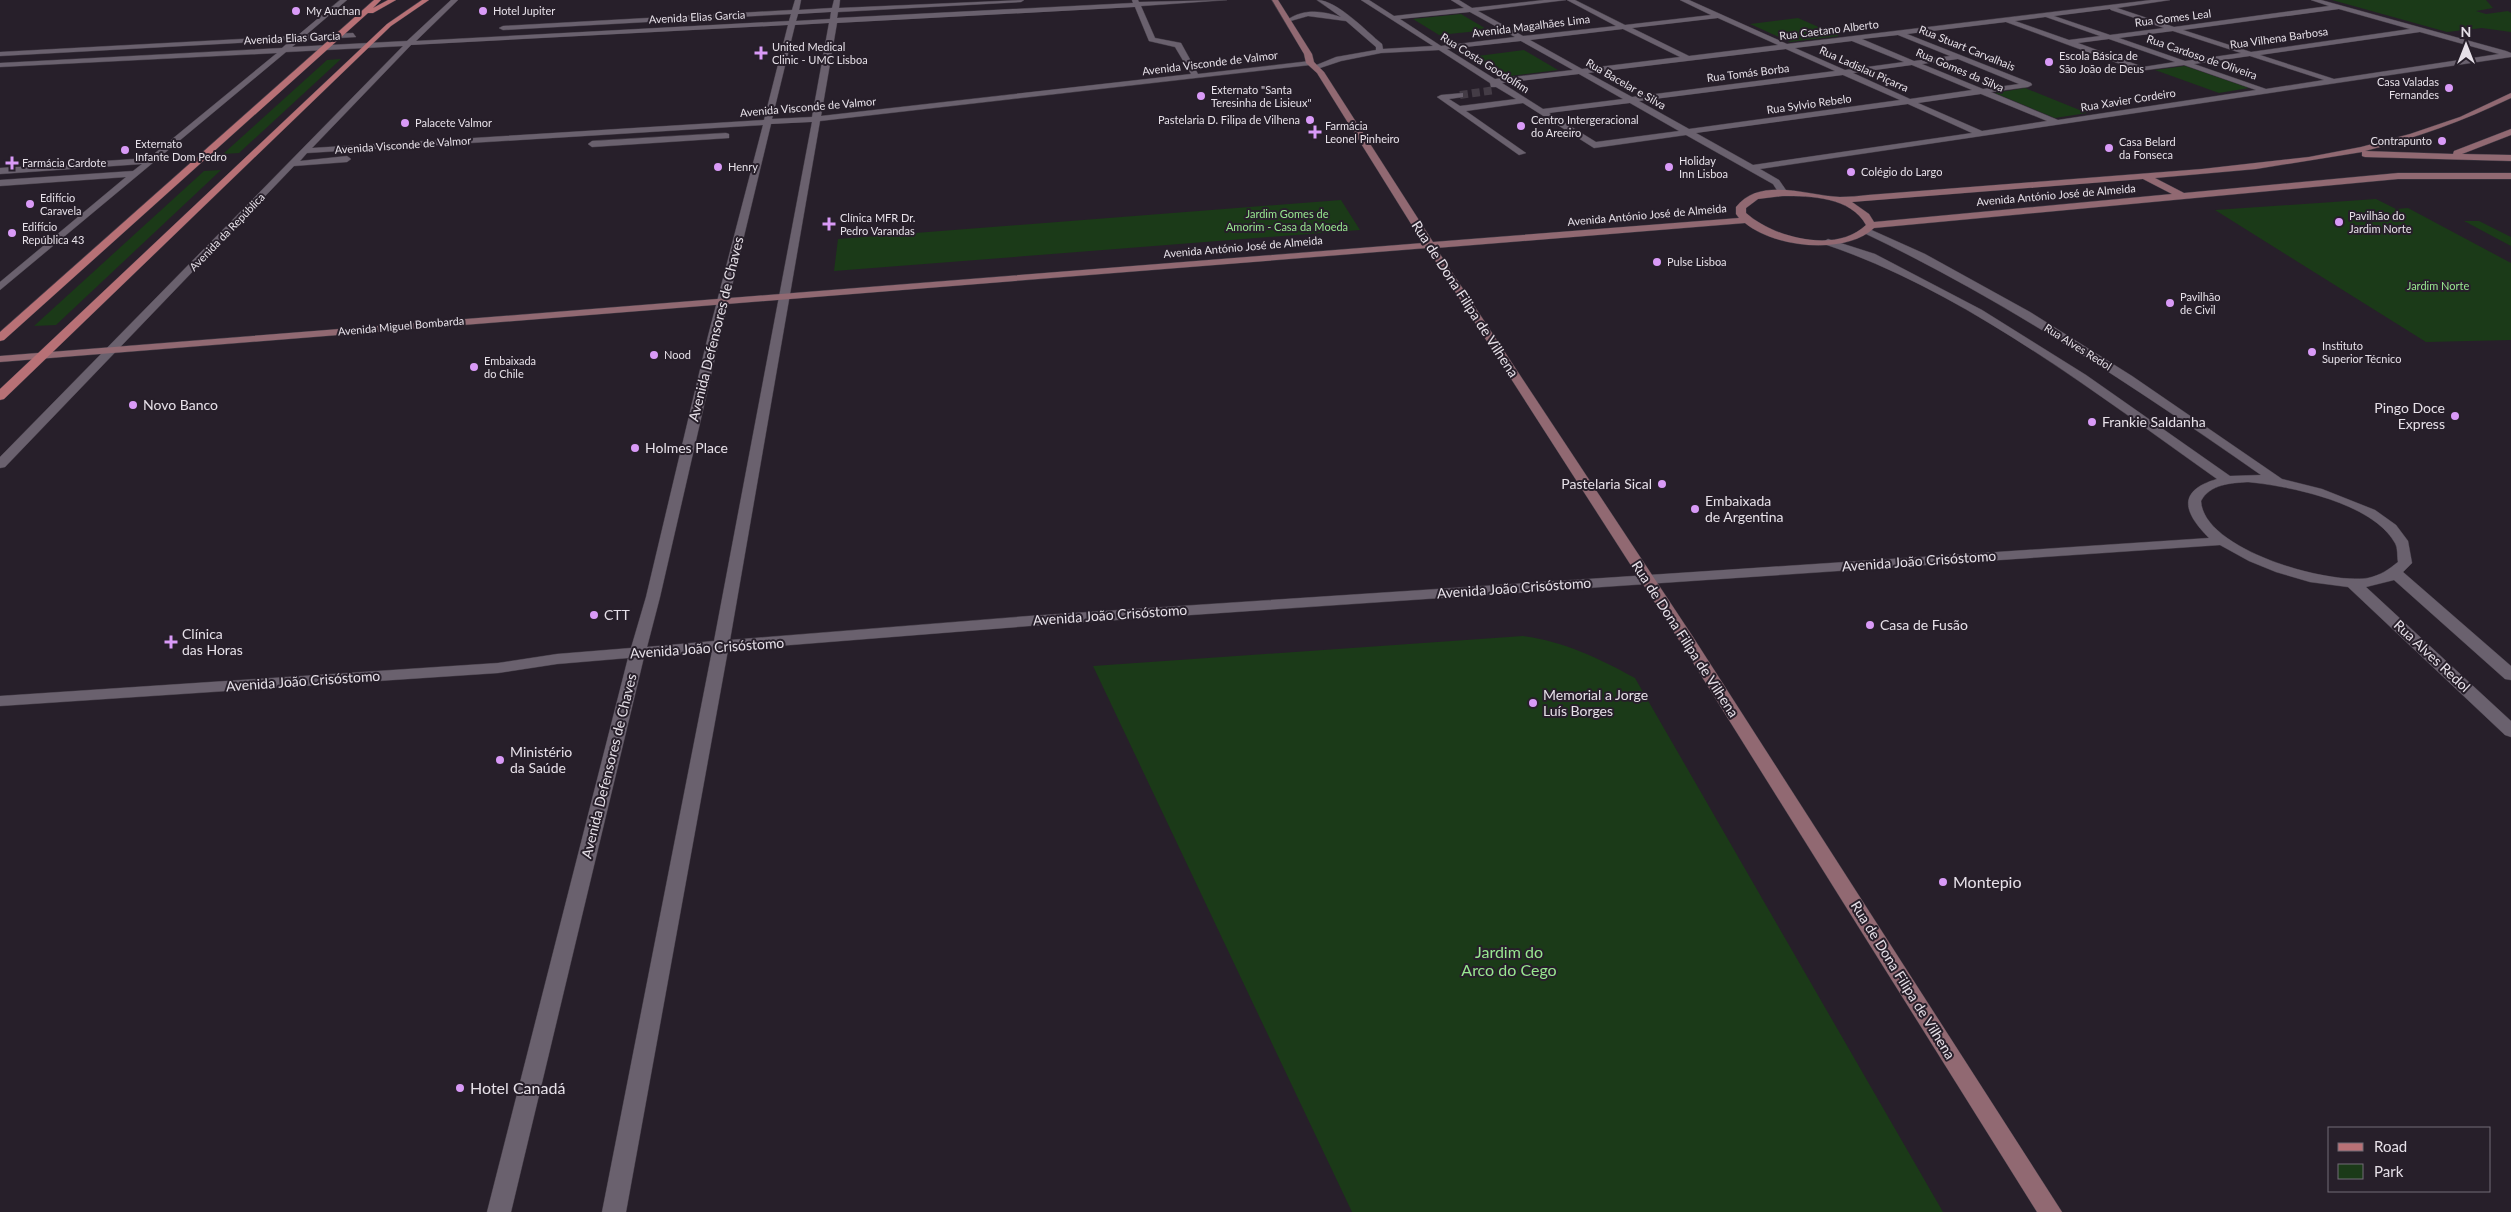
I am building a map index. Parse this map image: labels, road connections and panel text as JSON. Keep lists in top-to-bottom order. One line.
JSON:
{"streets":{"street":["Avenida Elias Garcia","Rua Gomes Leal","Avenida Magalhães Lima","Rua Caetano Alberto","Rua Vilhena Barbosa","Rua Stuart Carvalhais","Rua Cardoso de Oliveira","Avenida Visconde de Valmor","Rua Costa Goodolfim","Rua Ladislau Piçarra","Rua Gomes da Silva","Rua Tomás Borba","Rua Bacelar e Silva","Rua Xavier Cordeiro","Rua Sylvio Rebelo","Avenida António José de Almeida","Avenida da República","Rua de Dona Filipa de Vilhena","Avenida Miguel Bombarda","Avenida Defensores de Chaves","Rua Alves Redol","Avenida João Crisóstomo"]},"crossings":[["Avenida Elias Garcia","Avenida da República"],["Avenida Elias Garcia","Avenida Defensores de Chaves"],["Rua Gomes Leal","Rua Vilhena Barbosa"],["Rua Gomes Leal","Rua Cardoso de Oliveira"],["Avenida Magalhães Lima","Rua Caetano Alberto"],["Avenida Magalhães Lima","Avenida Visconde de Valmor"],["Avenida Magalhães Lima","Rua Costa Goodolfim"],["Avenida Magalhães Lima","Rua Ladislau Piçarra"],["Avenida Magalhães Lima","Rua Bacelar e Silva"],["Rua Caetano Alberto","Rua Stuart Carvalhais"],["Rua Caetano Alberto","Rua Cardoso de Oliveira"],["Rua Caetano Alberto","Rua Costa Goodolfim"],["Rua Caetano Alberto","Rua Ladislau Piçarra"],["Rua Caetano Alberto","Rua Gomes da Silva"],["Rua Caetano Alberto","Rua Bacelar e Silva"],["Rua Vilhena Barbosa","Rua Cardoso de Oliveira"],["Rua Stuart Carvalhais","Rua Tomás Borba"],["Rua Stuart Carvalhais","Rua Sylvio Rebelo"],["Rua Cardoso de Oliveira","Rua Xavier Cordeiro"],["Avenida Visconde de Valmor","Avenida da República"],["Avenida Visconde de Valmor","Rua de Dona Filipa de Vilhena"],["Avenida Visconde de Valmor","Avenida Defensores de Chaves"],["Rua Costa Goodolfim","Rua Tomás Borba"],["Rua Costa Goodolfim","Rua Sylvio Rebelo"],["Rua Ladislau Piçarra","Rua Tomás Borba"],["Rua Ladislau Piçarra","Rua Xavier Cordeiro"],["Rua Ladislau Piçarra","Rua Sylvio Rebelo"],["Rua Gomes da Silva","Rua Tomás Borba"],["Rua Gomes da Silva","Rua Xavier Cordeiro"],["Rua Gomes da Silva","Rua Sylvio Rebelo"],["Rua Tomás Borba","Rua Bacelar e Silva"],["Rua Bacelar e Silva","Rua Xavier Cordeiro"],["Rua Bacelar e Silva","Rua Sylvio Rebelo"],["Avenida António José de Almeida","Rua de Dona Filipa de Vilhena"],["Avenida António José de Almeida","Avenida Miguel Bombarda"],["Avenida António José de Almeida","Rua Alves Redol"],["Avenida da República","Avenida Miguel Bombarda"],["Rua de Dona Filipa de Vilhena","Avenida João Crisóstomo"],["Avenida Miguel Bombarda","Avenida Defensores de Chaves"],["Avenida Defensores de Chaves","Avenida João Crisóstomo"]],"parks":["Jardim Gomes de Amorim - Casa da Moeda","Jardim Norte","Jardim do Arco do Cego"],"places":{"other":["My Auchan","Hotel Jupiter","Escola Básica de São João de Deus","Casa Valadas Fernandes","Externato \"Santa Teresinha de Lisieux\"","Pastelaria D. Filipa de Vilhena","Palacete Valmor","Centro Intergeracional do Areeiro","Contrapunto","Casa Belard da Fonseca","Externato Infante Dom Pedro","Henry","Holiday Inn Lisboa","Colégio do Largo","Edifício Caravela","Pavilhão do Jardim Norte","Edifício República 43","Pulse Lisboa","Pavilhão de Civil","Instituto Superior Técnico","Nood","Embaixada do Chile","Novo Banco","Pingo Doce Express","Frankie Saldanha","Holmes Place","Pastelaria Sical","Embaixada de Argentina","CTT","Casa de Fusão","Memorial a Jorge Luís Borges","Ministério da Saúde","Montepio","Hotel Canadá"],"health":["United Medical Clinic - UMC Lisboa","Farmácia Leonel Pinheiro","Farmácia Cardote","Clínica MFR Dr. Pedro Varandas","Clínica das Horas"]},"legend":["Road","Park"],"north":"top"}
